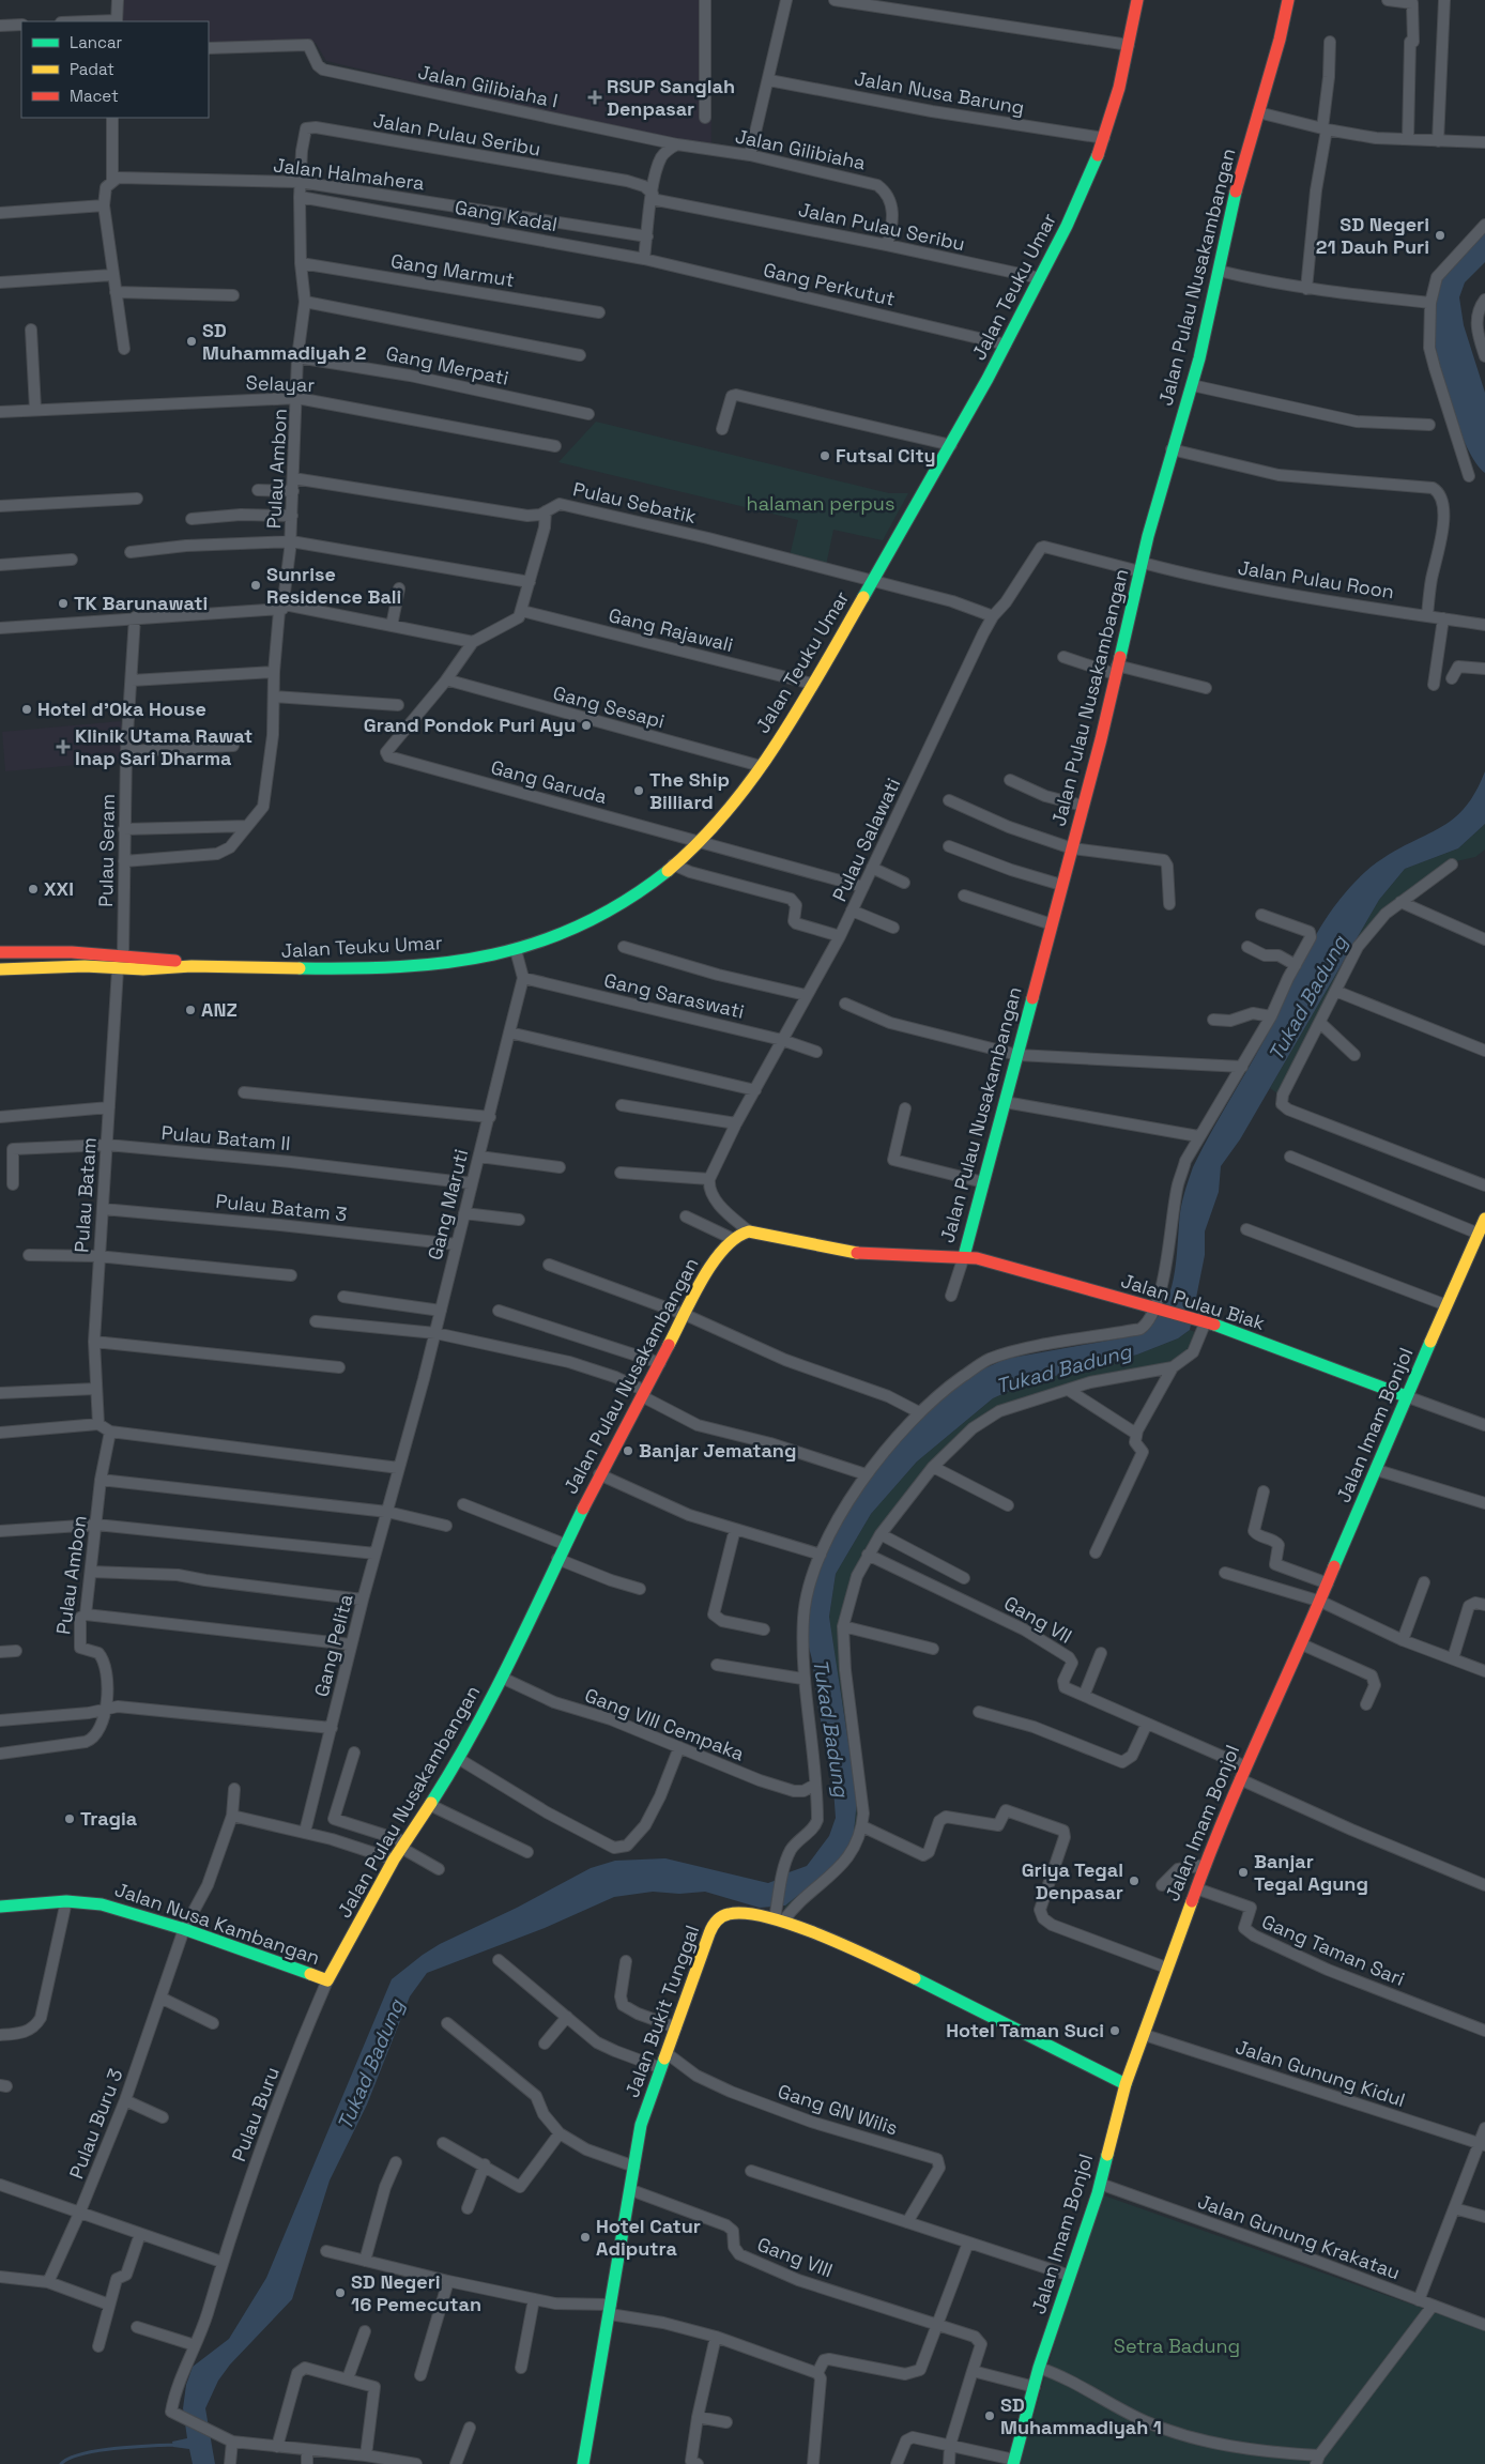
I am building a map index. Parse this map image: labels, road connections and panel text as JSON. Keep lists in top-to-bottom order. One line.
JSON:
{"streets":{"main road":["Jalan Pulau Nusakambangan","Jalan Teuku Umar","Jalan Pulau Biak","Jalan Imam Bonjol","Jalan Nusa Kambangan","Jalan Bukit Tunggal"],"street":["Jalan Gilibiaha I","Jalan Nusa Barung","Jalan Pulau Seribu","Jalan Gilibiaha","Jalan Halmahera","Gang Kadal","Gang Marmut","Gang Perkutut","Gang Merpati","Selayar","Pulau Ambon","Pulau Sebatik","Jalan Pulau Roon","Gang Rajawali","Gang Sesapi","Gang Garuda","Pulau Salawati","Pulau Seram","Gang Saraswati","Pulau Batam II","Pulau Batam","Gang Maruti","Pulau Batam 3","Gang VII","Gang Pelita","Gang VIII Cempaka","Gang Taman Sari","Jalan Gunung Kidul","Gang GN Wilis","Pulau Buru","Pulau Buru 3","Jalan Gunung Krakatau","Gang VIII"]},"crossings":[["Jalan Gilibiaha I","Jalan Gilibiaha"],["Jalan Nusa Barung","Jalan Teuku Umar"],["Jalan Pulau Seribu","Jalan Gilibiaha"],["Jalan Pulau Seribu","Jalan Halmahera"],["Jalan Pulau Seribu","Jalan Teuku Umar"],["Jalan Pulau Seribu","Pulau Ambon"],["Jalan Halmahera","Pulau Ambon"],["Gang Kadal","Gang Perkutut"],["Gang Kadal","Pulau Ambon"],["Gang Marmut","Pulau Ambon"],["Jalan Pulau Nusakambangan","Jalan Pulau Roon"],["Jalan Pulau Nusakambangan","Pulau Salawati"],["Jalan Pulau Nusakambangan","Jalan Pulau Biak"],["Jalan Pulau Nusakambangan","Gang VIII Cempaka"],["Jalan Pulau Nusakambangan","Jalan Nusa Kambangan"],["Jalan Pulau Nusakambangan","Pulau Buru"],["Gang Perkutut","Jalan Teuku Umar"],["Jalan Teuku Umar","Pulau Sebatik"],["Jalan Teuku Umar","Gang Rajawali"],["Jalan Teuku Umar","Gang Sesapi"],["Jalan Teuku Umar","Gang Garuda"],["Jalan Teuku Umar","Pulau Seram"],["Jalan Teuku Umar","Pulau Batam"],["Jalan Teuku Umar","Gang Maruti"],["Gang Merpati","Pulau Ambon"],["Selayar","Pulau Ambon"],["Pulau Ambon","Pulau Sebatik"],["Pulau Ambon","Pulau Seram"],["Pulau Sebatik","Pulau Salawati"],["Jalan Pulau Roon","Pulau Salawati"],["Gang Garuda","Pulau Salawati"],["Pulau Salawati","Gang Saraswati"],["Gang Saraswati","Gang Maruti"],["Pulau Batam II","Pulau Batam"],["Pulau Batam II","Gang Maruti"],["Pulau Batam","Pulau Batam 3"],["Gang Maruti","Pulau Batam 3"],["Gang Maruti","Gang Pelita"],["Jalan Pulau Biak","Jalan Imam Bonjol"],["Jalan Imam Bonjol","Gang VII"],["Jalan Imam Bonjol","Gang Taman Sari"],["Jalan Imam Bonjol","Jalan Bukit Tunggal"],["Jalan Imam Bonjol","Jalan Gunung Kidul"],["Jalan Imam Bonjol","Jalan Gunung Krakatau"],["Jalan Nusa Kambangan","Pulau Buru"],["Jalan Nusa Kambangan","Pulau Buru 3"],["Jalan Bukit Tunggal","Gang GN Wilis"],["Jalan Bukit Tunggal","Gang VIII"]],"water":["Tukad Badung"],"parks":["halaman perpus","Setra Badung"],"places":{"health":["RSUP Sanglah Denpasar","Klinik Utama Rawat Inap Sari Dharma"],"other":["SD Negeri 21 Dauh Puri","SD Muhammadiyah 2","Futsal City","Sunrise Residence Bali","TK Barunawati","Hotel d'Oka House","Grand Pondok Puri Ayu","The Ship Billiard","XXI","ANZ","Banjar Jematang","Tragia","Banjar Tegal Agung","Griya Tegal Denpasar","Hotel Taman Suci","Hotel Catur Adiputra","SD Negeri 16 Pemecutan","SD Muhammadiyah 1"]},"legend":["Lancar","Padat","Macet"]}
